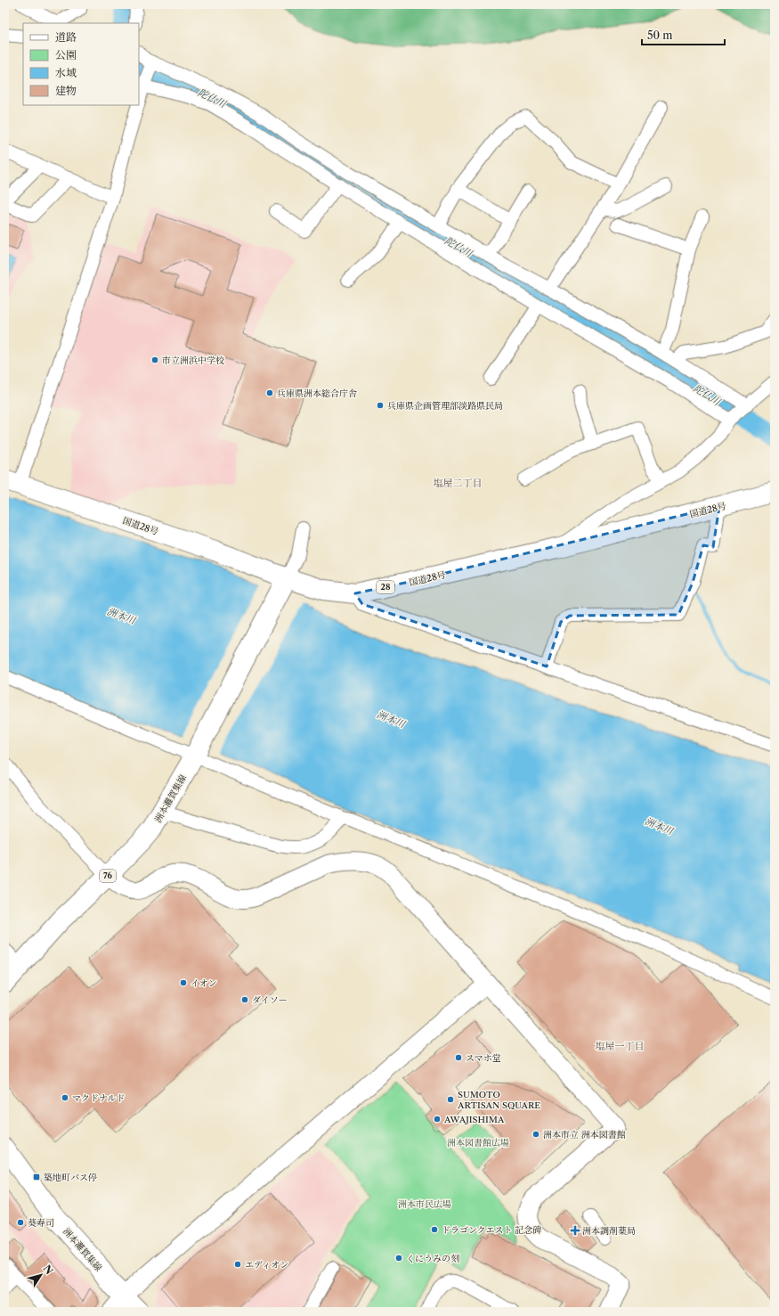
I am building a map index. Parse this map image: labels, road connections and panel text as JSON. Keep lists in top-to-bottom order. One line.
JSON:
{"streets":{"main road":["国道28号","28","洲本灘賀集線","76"]},"crossings":[["国道28号","洲本灘賀集線"]],"districts":["塩屋二丁目","塩屋一丁目"],"water":["陀仏川","洲本川"],"parks":["洲本図書館広場","洲本市民広場"],"places":{"other":["市立洲浜中学校","兵庫県洲本総合庁舎","兵庫県企画管理部淡路県民局","イオン","ダイソー","スマホ堂","マクドナルド","SUMOTO ARTISAN SQUARE","AWAJISHIMA","洲本市立 洲本図書館","葵寿司","ドラゴンクエスト 記念碑","くにうみの刻","エディオン"],"transit":["築地町バス停"],"health":["洲本調剤薬局"]},"legend":["道路","公園","水域","建物"],"scale_bar":"50 m","north":"top right"}
